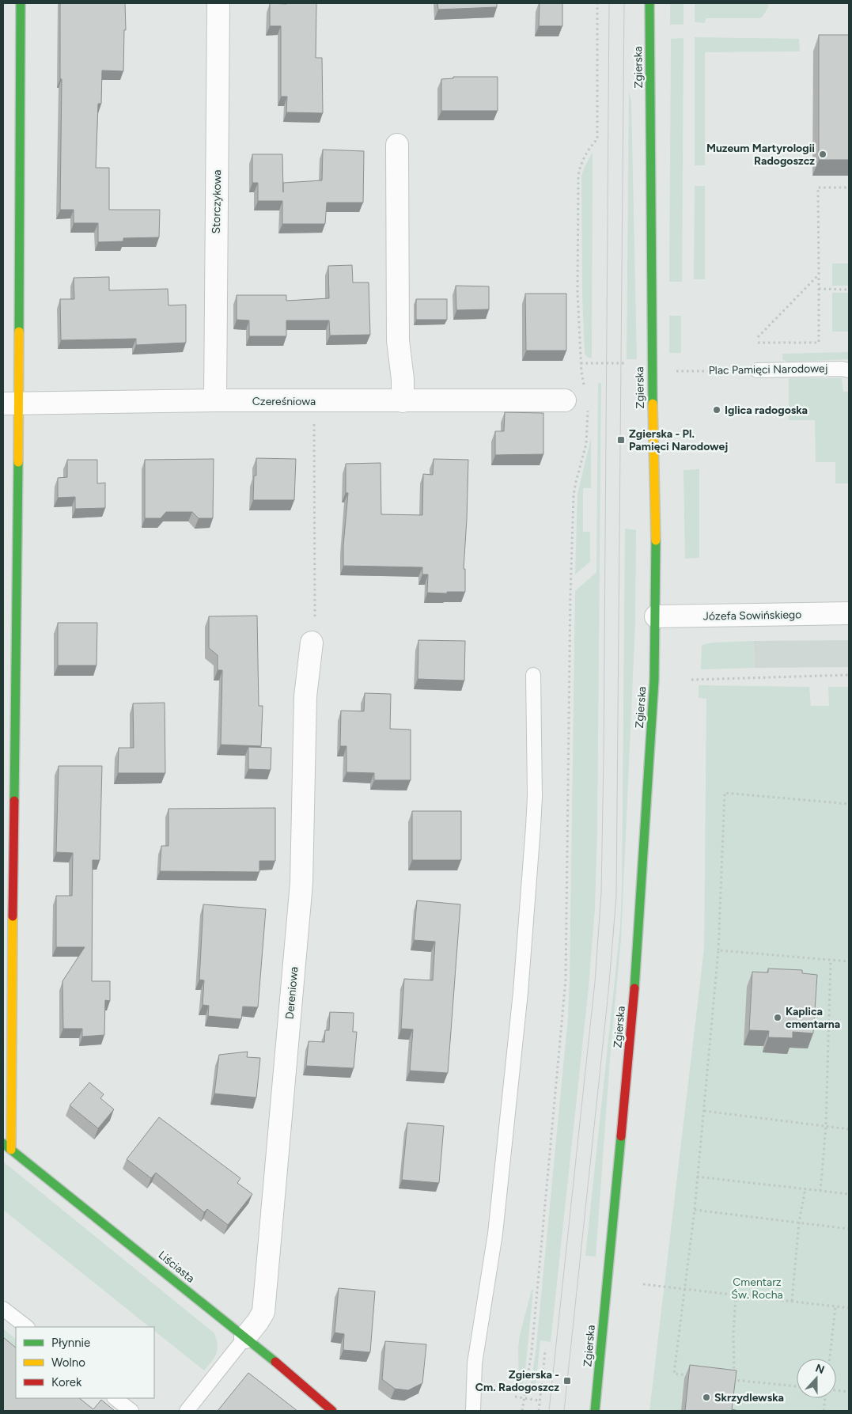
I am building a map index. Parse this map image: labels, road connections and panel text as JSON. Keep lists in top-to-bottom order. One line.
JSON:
{"streets":{"street":["Zgierska","Storczykowa","Czereśniowa","Józefa Sowińskiego","Dereniowa","Liściasta"],"lane":["Plac Pamięci Narodowej"]},"crossings":[["Zgierska","Józefa Sowińskiego"],["Storczykowa","Czereśniowa"],["Dereniowa","Liściasta"]],"parks":["Cmentarz Św. Rocha"],"places":{"other":["Muzeum Martyrologii Radogoszcz","Iglica radogoska","Kaplica cmentarna","Skrzydlewska"],"transit":["Zgierska - Pl. Pamięci Narodowej","Zgierska - Cm. Radogoszcz"]},"legend":["Płynnie","Wolno","Korek"],"north":"top"}
